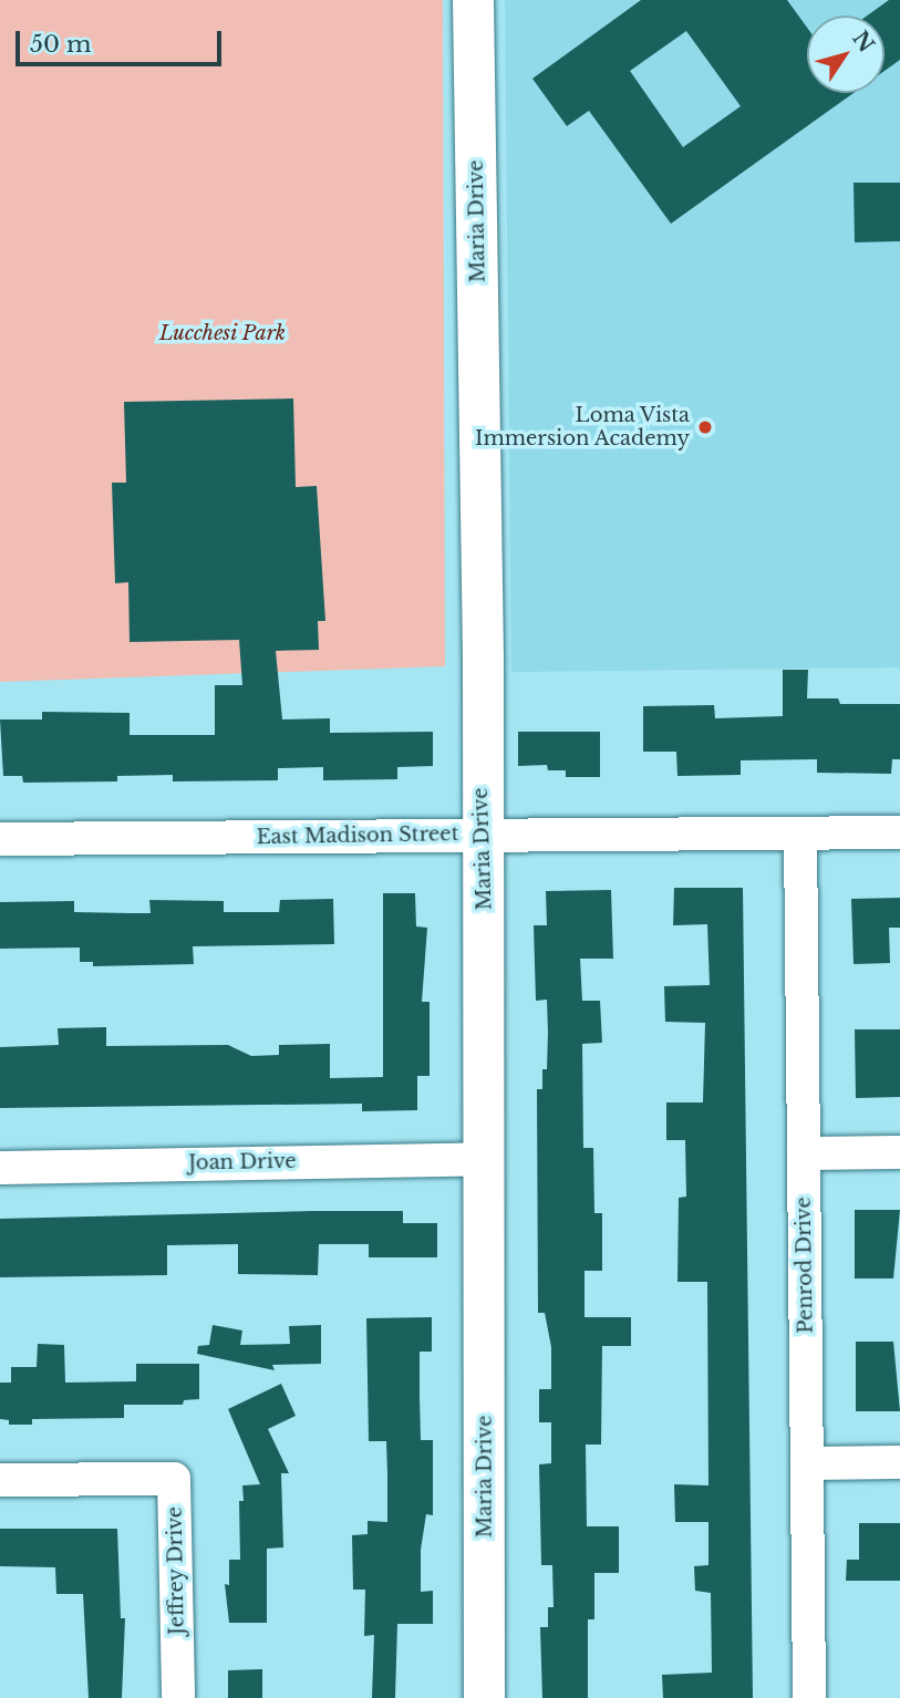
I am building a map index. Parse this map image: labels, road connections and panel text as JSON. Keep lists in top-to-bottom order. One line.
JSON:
{"streets":{"street":["Maria Drive","East Madison Street","Joan Drive","Penrod Drive","Jeffrey Drive"]},"crossings":[["Maria Drive","East Madison Street"],["Maria Drive","Joan Drive"],["East Madison Street","Penrod Drive"]],"parks":["Lucchesi Park"],"places":["Loma Vista Immersion Academy"],"scale_bar":"50 m","north":"top right"}
